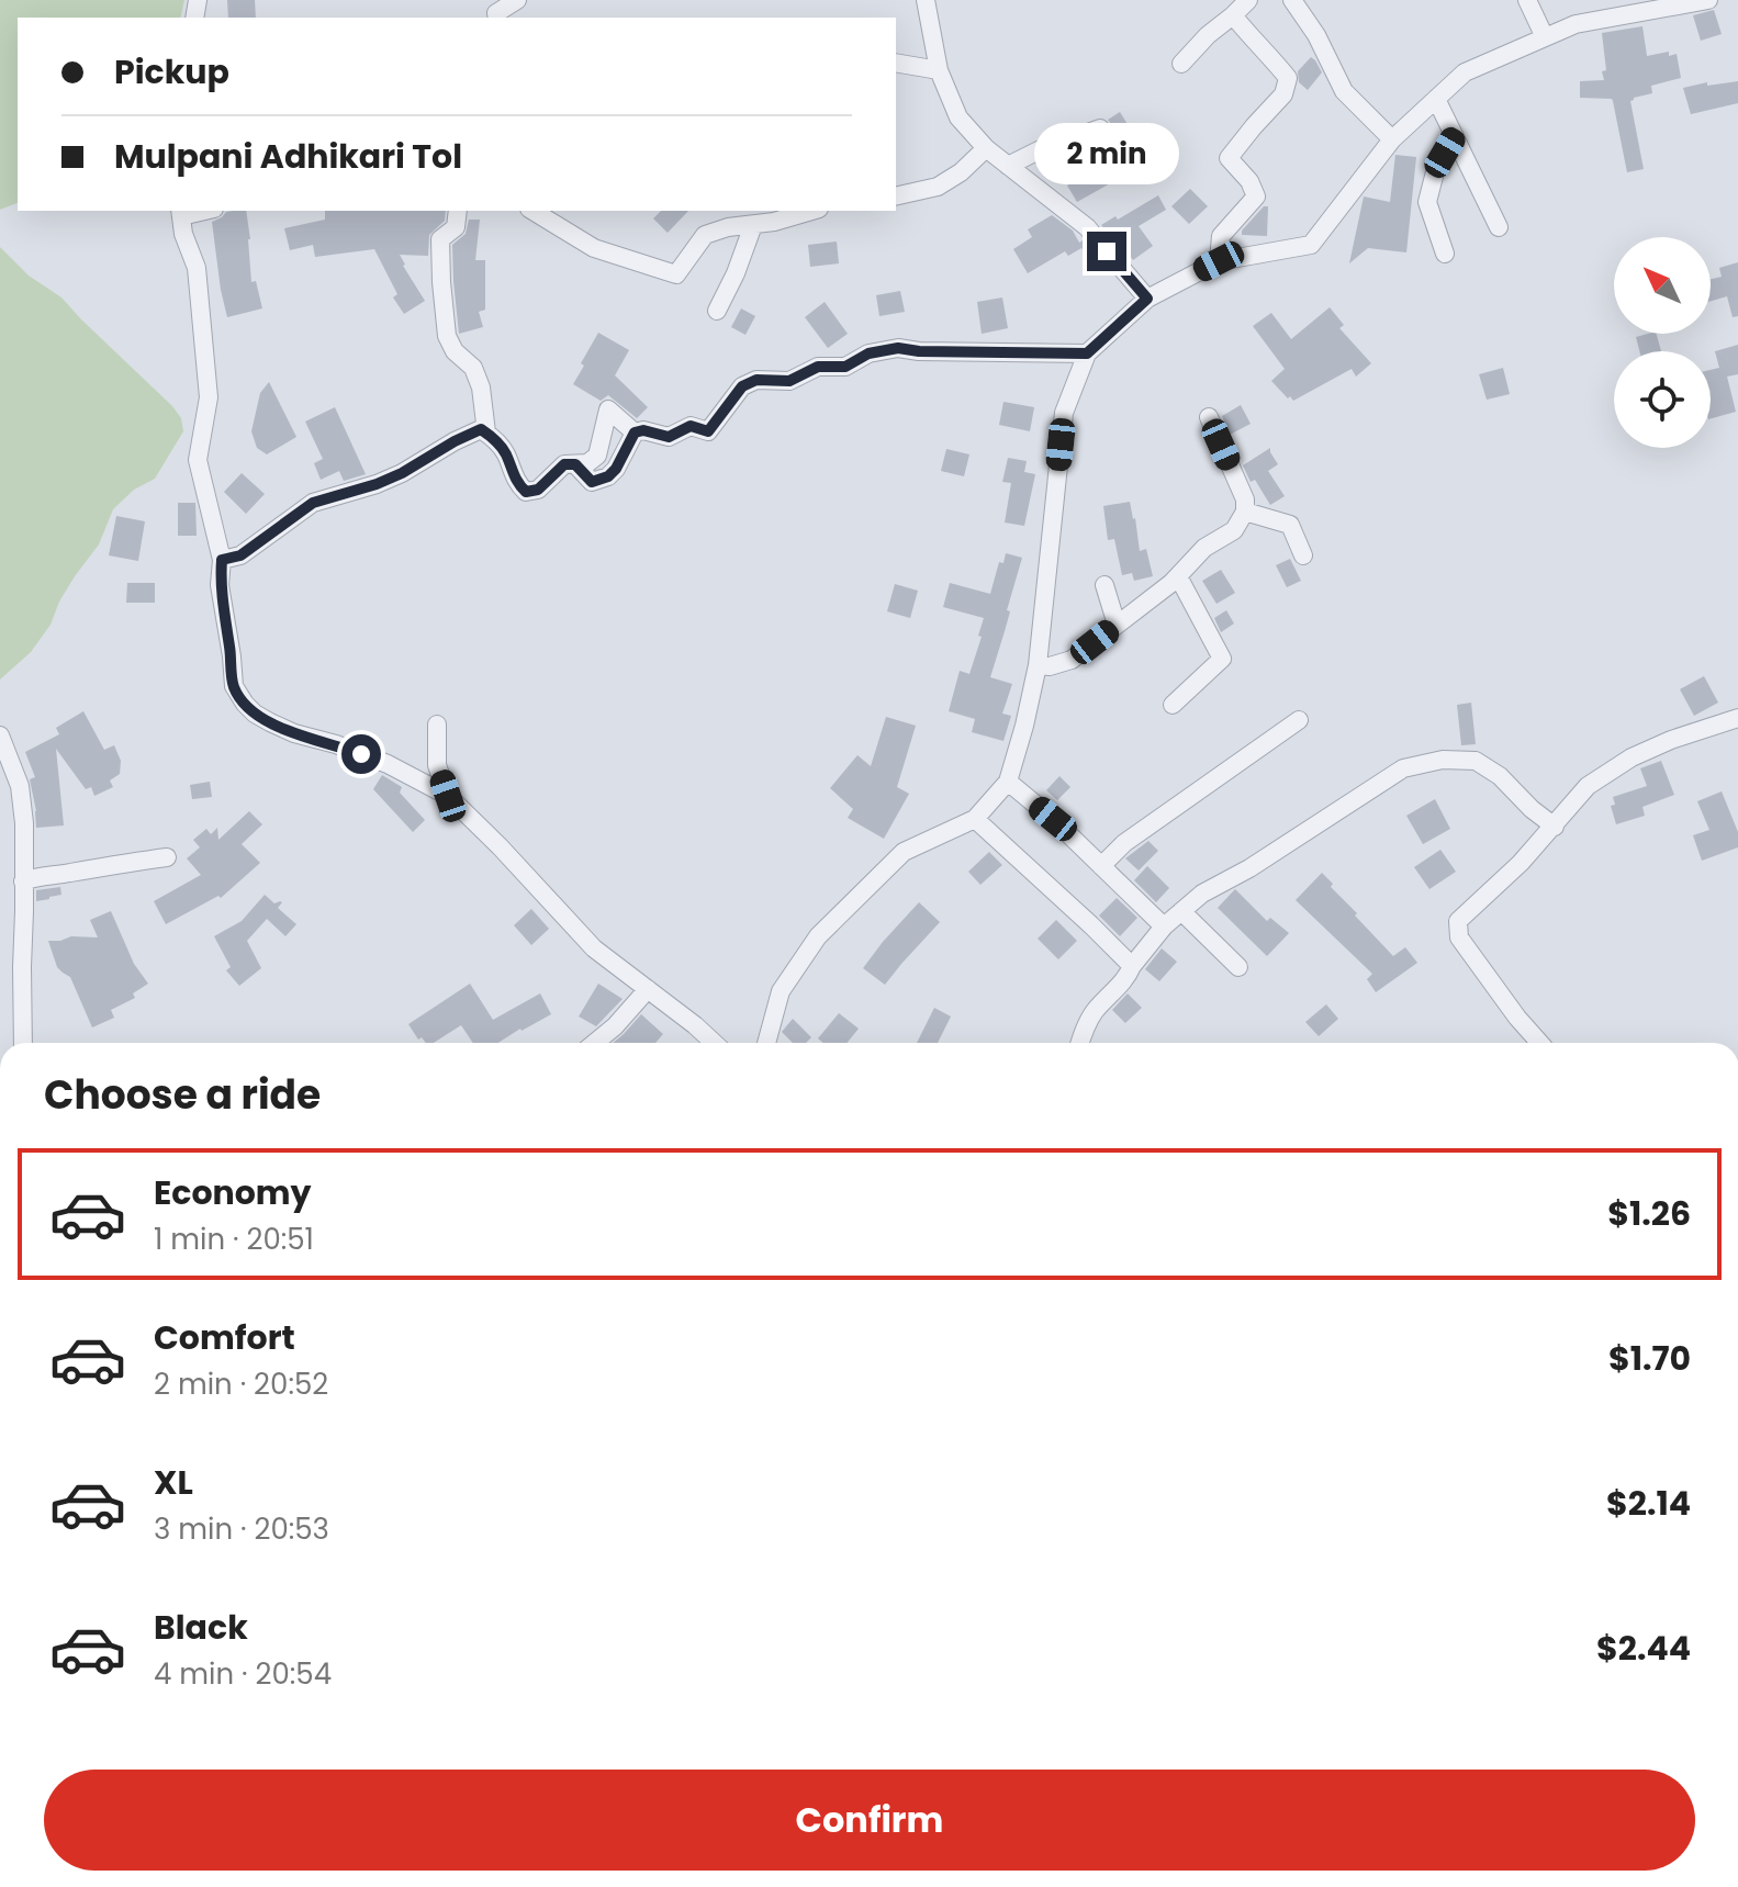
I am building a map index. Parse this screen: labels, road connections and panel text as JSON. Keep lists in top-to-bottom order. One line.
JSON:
{"north":"top left","page":{"banner":["Pickup","Mulpani Adhikari Tol"],"bubble":"2 min","heading":"Choose a ride","list":[{"name":"Economy","note":"1 min · 20:51","value":"$1.26"},{"name":"Comfort","note":"2 min · 20:52","value":"$1.70"},{"name":"XL","note":"3 min · 20:53","value":"$2.14"},{"name":"Black","note":"4 min · 20:54","value":"$2.44"}],"buttons":"Confirm"}}
